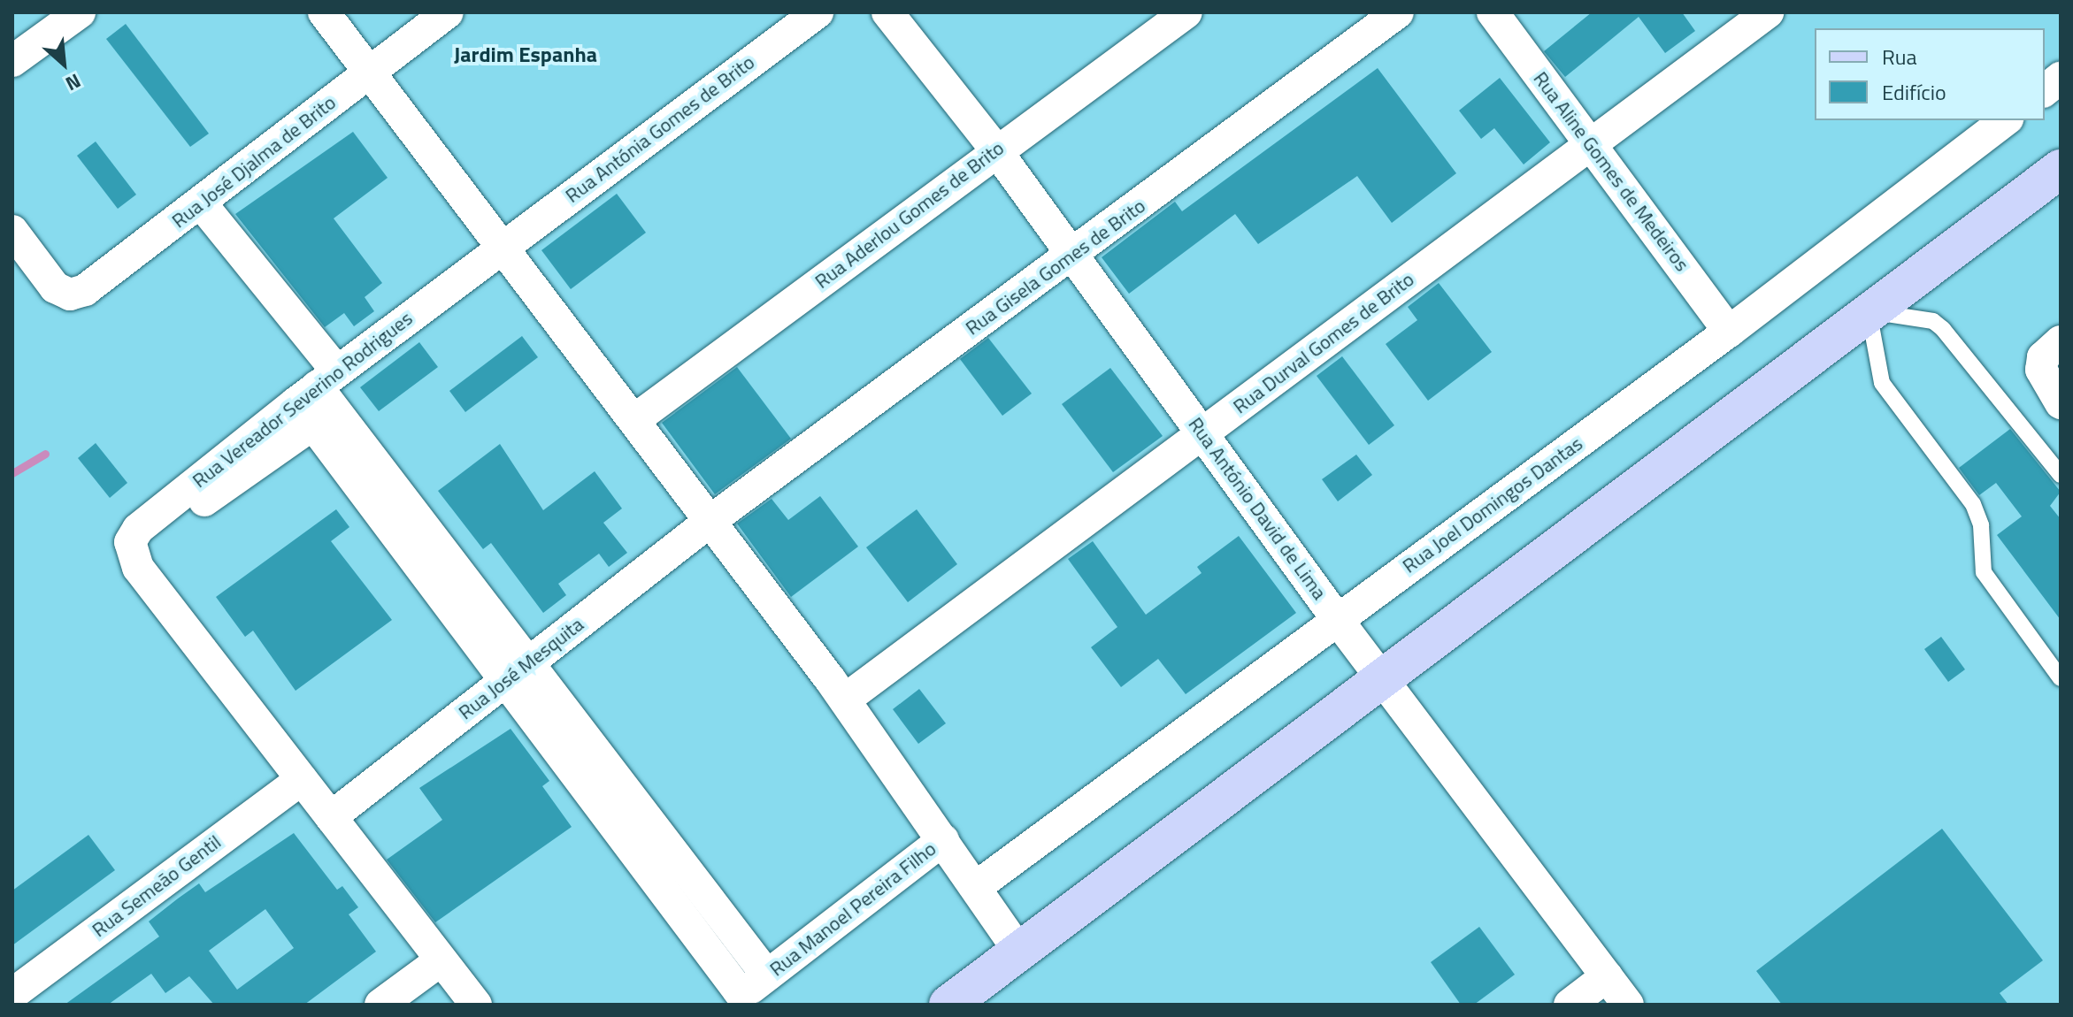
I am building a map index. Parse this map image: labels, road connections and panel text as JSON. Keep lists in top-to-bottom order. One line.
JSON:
{"streets":{"street":["Rua Antónia Gomes de Brito","Rua José Djalma de Brito","Rua Aline Gomes de Medeiros","Rua Aderlou Gomes de Brito","Rua Gisela Gomes de Brito","Rua Durval Gomes de Brito","Rua Vereador Severino Rodrigues","Rua Joel Domingos Dantas","Rua António David de Lima","Rua José Mesquita","Rua Semeão Gentil","Rua Manoel Pereira Filho"]},"crossings":[["Rua Antónia Gomes de Brito","Rua Vereador Severino Rodrigues"],["Rua Aline Gomes de Medeiros","Rua Durval Gomes de Brito"],["Rua Aline Gomes de Medeiros","Rua Joel Domingos Dantas"],["Rua Aderlou Gomes de Brito","Rua António David de Lima"],["Rua Gisela Gomes de Brito","Rua António David de Lima"],["Rua Gisela Gomes de Brito","Rua José Mesquita"],["Rua Durval Gomes de Brito","Rua António David de Lima"],["Rua Vereador Severino Rodrigues","Rua José Mesquita"],["Rua Vereador Severino Rodrigues","Rua Semeão Gentil"],["Rua Joel Domingos Dantas","Rua António David de Lima"]],"districts":["Jardim Espanha"],"legend":["Rua","Edifício"],"north":"bottom right"}
